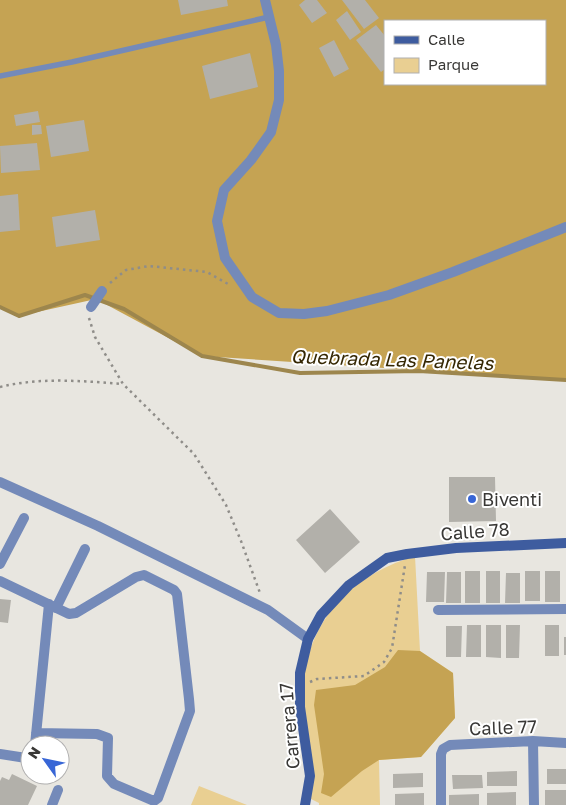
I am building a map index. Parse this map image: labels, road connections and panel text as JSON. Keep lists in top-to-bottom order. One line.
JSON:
{"streets":{"street":["Calle 78","Carrera 17","Calle 77"]},"crossings":[["Calle 78","Carrera 17"]],"water":["Quebrada Las Panelas"],"places":["Biventi"],"legend":["Calle","Parque"],"north":"top left"}
